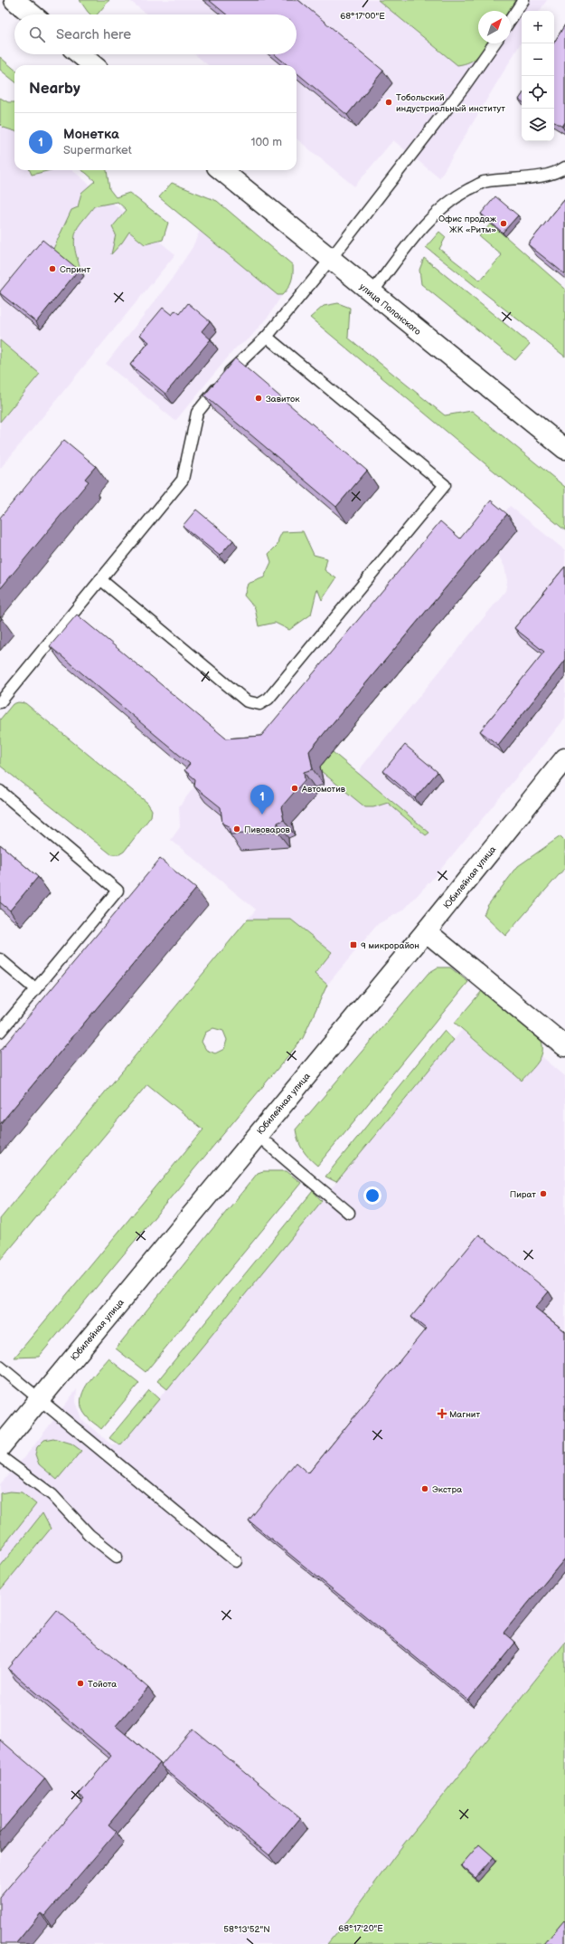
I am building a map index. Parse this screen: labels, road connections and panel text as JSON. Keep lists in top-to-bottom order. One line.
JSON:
{"streets":{"main road":["улица Полонского","Юбилейная улица"]},"places":{"other":["Тобольский индустриальный институт","Офис продаж ЖК «Ритм»","Спринт","Завиток","Автомотив","Пивоваров","Пират","Экстра","Тойота"],"transit":["9 микрорайон"],"health":["Магнит"]},"north":"top right","page":{"map_buttons":["+","−"],"search":"Search here","heading":"Nearby","list":[{"mark":"1","name":"Монетка","note":"Supermarket","value":"100 m"}],"pins":"1"},"coordinates":["68°17'00\"E","68°17'20\"E","58°13'52\"N"]}
